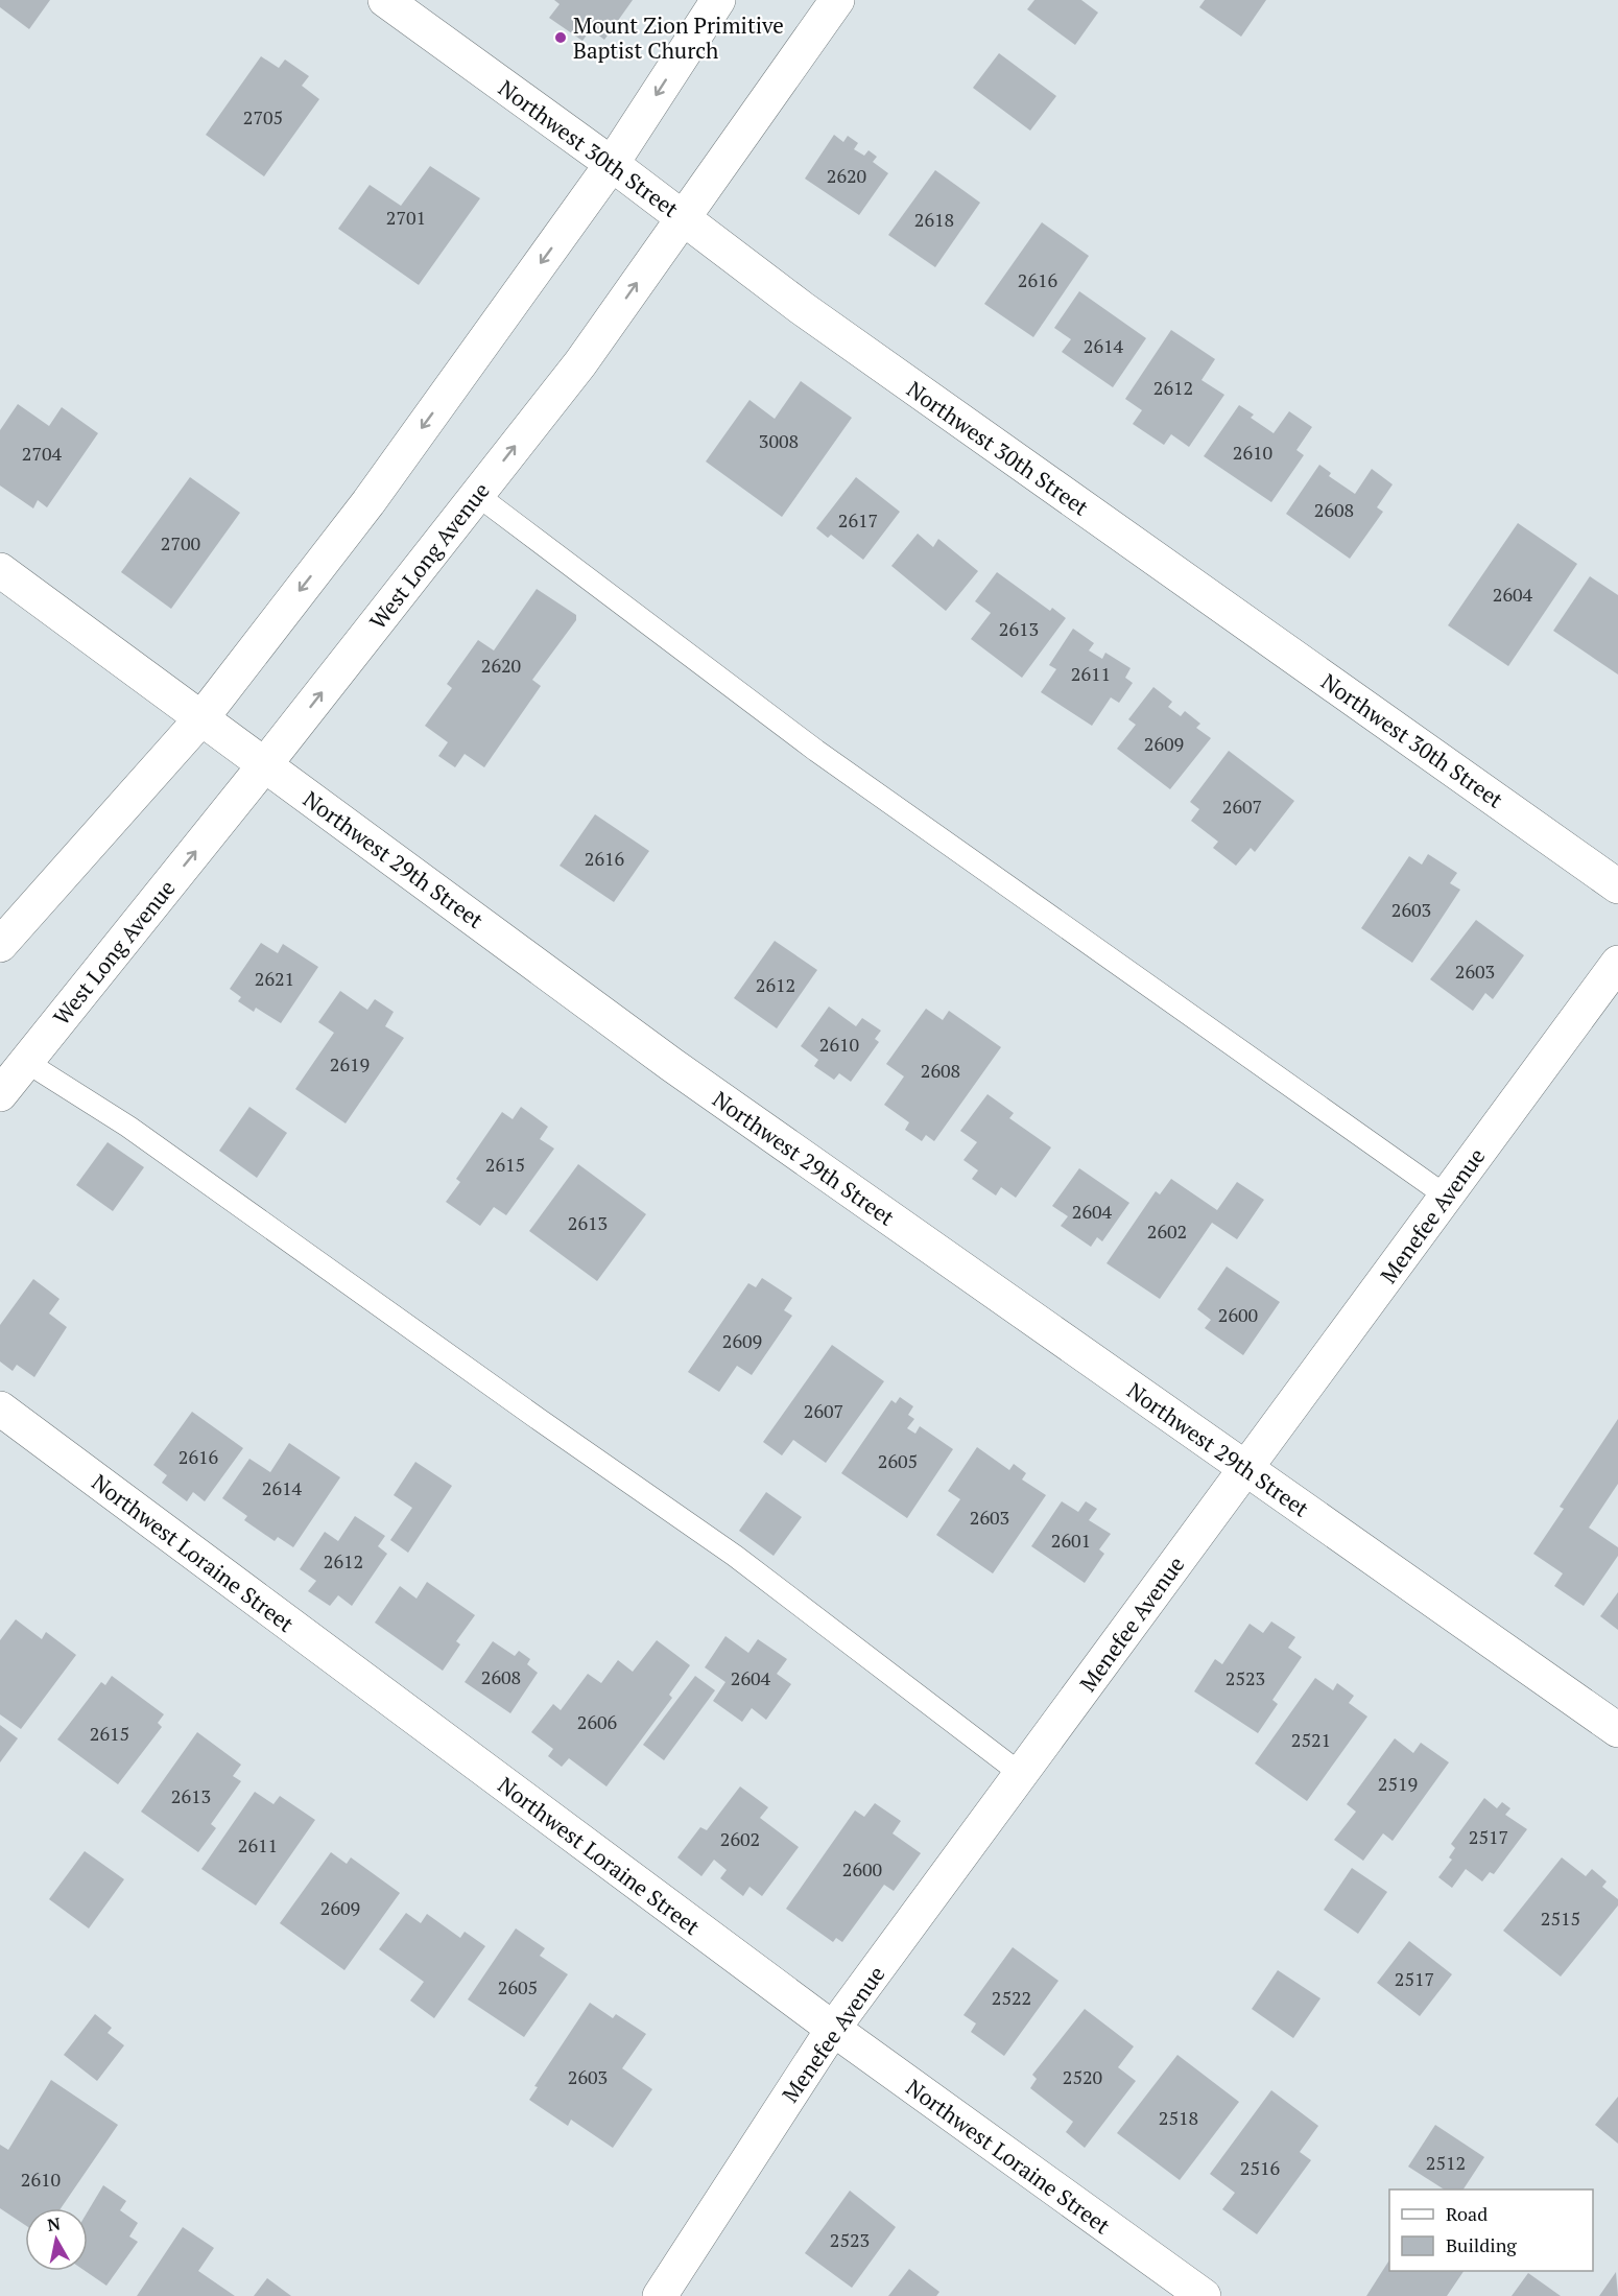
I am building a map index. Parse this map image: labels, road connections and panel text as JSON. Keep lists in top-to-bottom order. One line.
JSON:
{"streets":{"street":["Northwest 30th Street","West Long Avenue","Northwest 29th Street","Menefee Avenue","Northwest Loraine Street"]},"crossings":[["Northwest 30th Street","West Long Avenue"],["West Long Avenue","Northwest 29th Street"],["Northwest 29th Street","Menefee Avenue"],["Menefee Avenue","Northwest Loraine Street"]],"places":["Mount Zion Primitive Baptist Church"],"house_numbers":["2705","2620","2701","2618","2616","2614","2612","3008","2610","2704","2608","2617","2700","2604","2613","2620","2611","2609","2607","2616","2603","2603","2621","2612","2610","2619","2608","2615","2604","2613","2602","2600","2609","2607","2616","2605","2614","2603","2601","2612","2608","2604","2523","2606","2615","2521","2519","2613","2517","2602","2611","2600","2609","2515","2517","2605","2522","2603","2520","2518","2512","2516","2610","2523"],"legend":["Road","Building"],"north":"top"}
